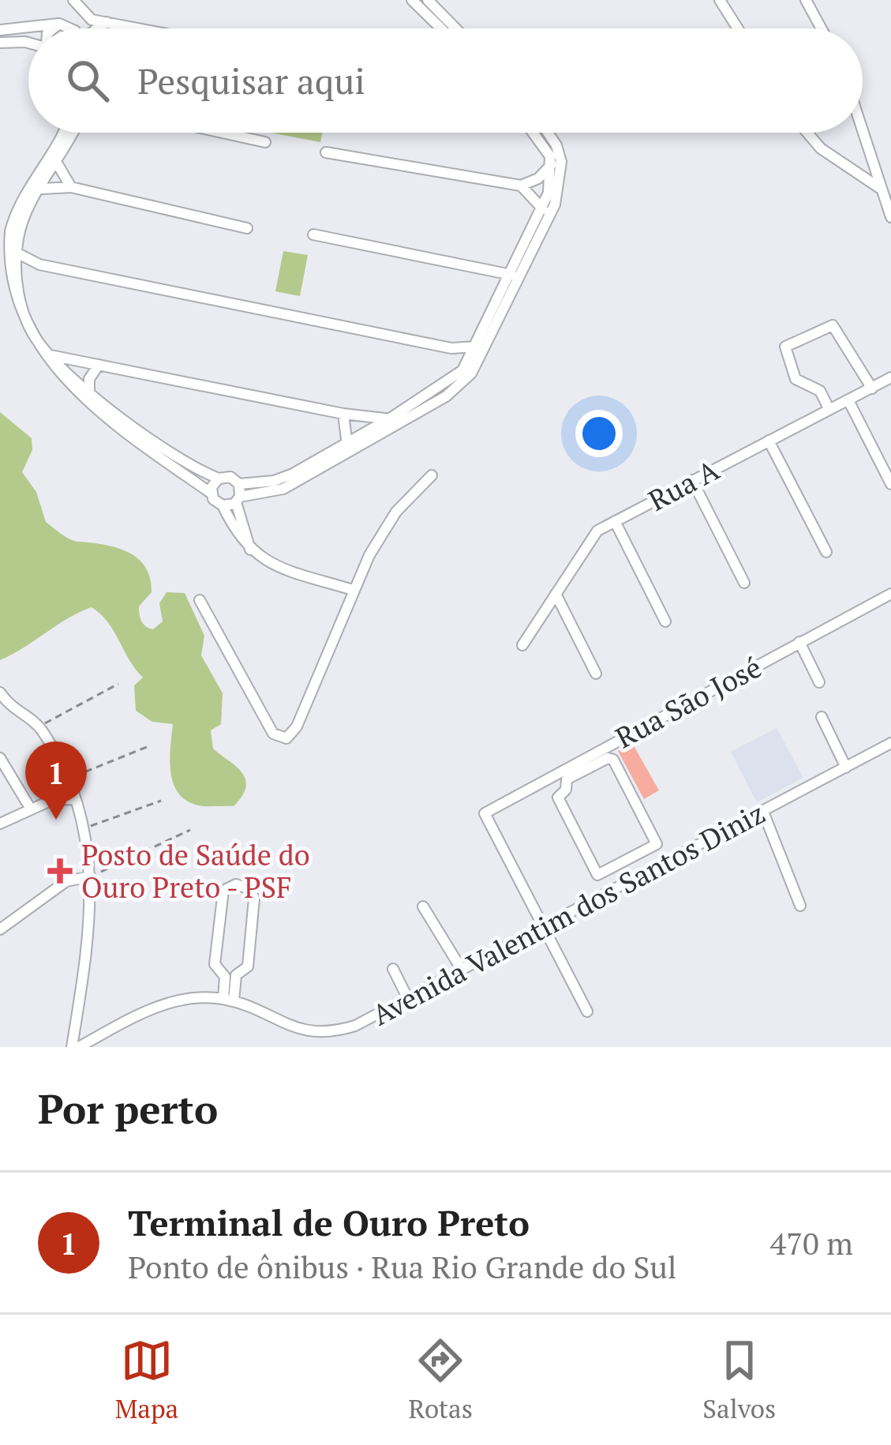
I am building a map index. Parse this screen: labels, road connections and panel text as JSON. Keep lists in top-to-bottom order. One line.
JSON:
{"streets":{"street":["Rua A","Rua São José","Avenida Valentim dos Santos Diniz"]},"crossings":[["Rua São José","Avenida Valentim dos Santos Diniz"]],"places":{"health":["Posto de Saúde do Ouro Preto - PSF"]},"page":{"search":"Pesquisar aqui","pins":"1","heading":"Por perto","list":[{"mark":"1","name":"Terminal de Ouro Preto","note":"Ponto de ônibus · Rua Rio Grande do Sul","value":"470 m"}],"nav":["Mapa","Rotas","Salvos"]}}
